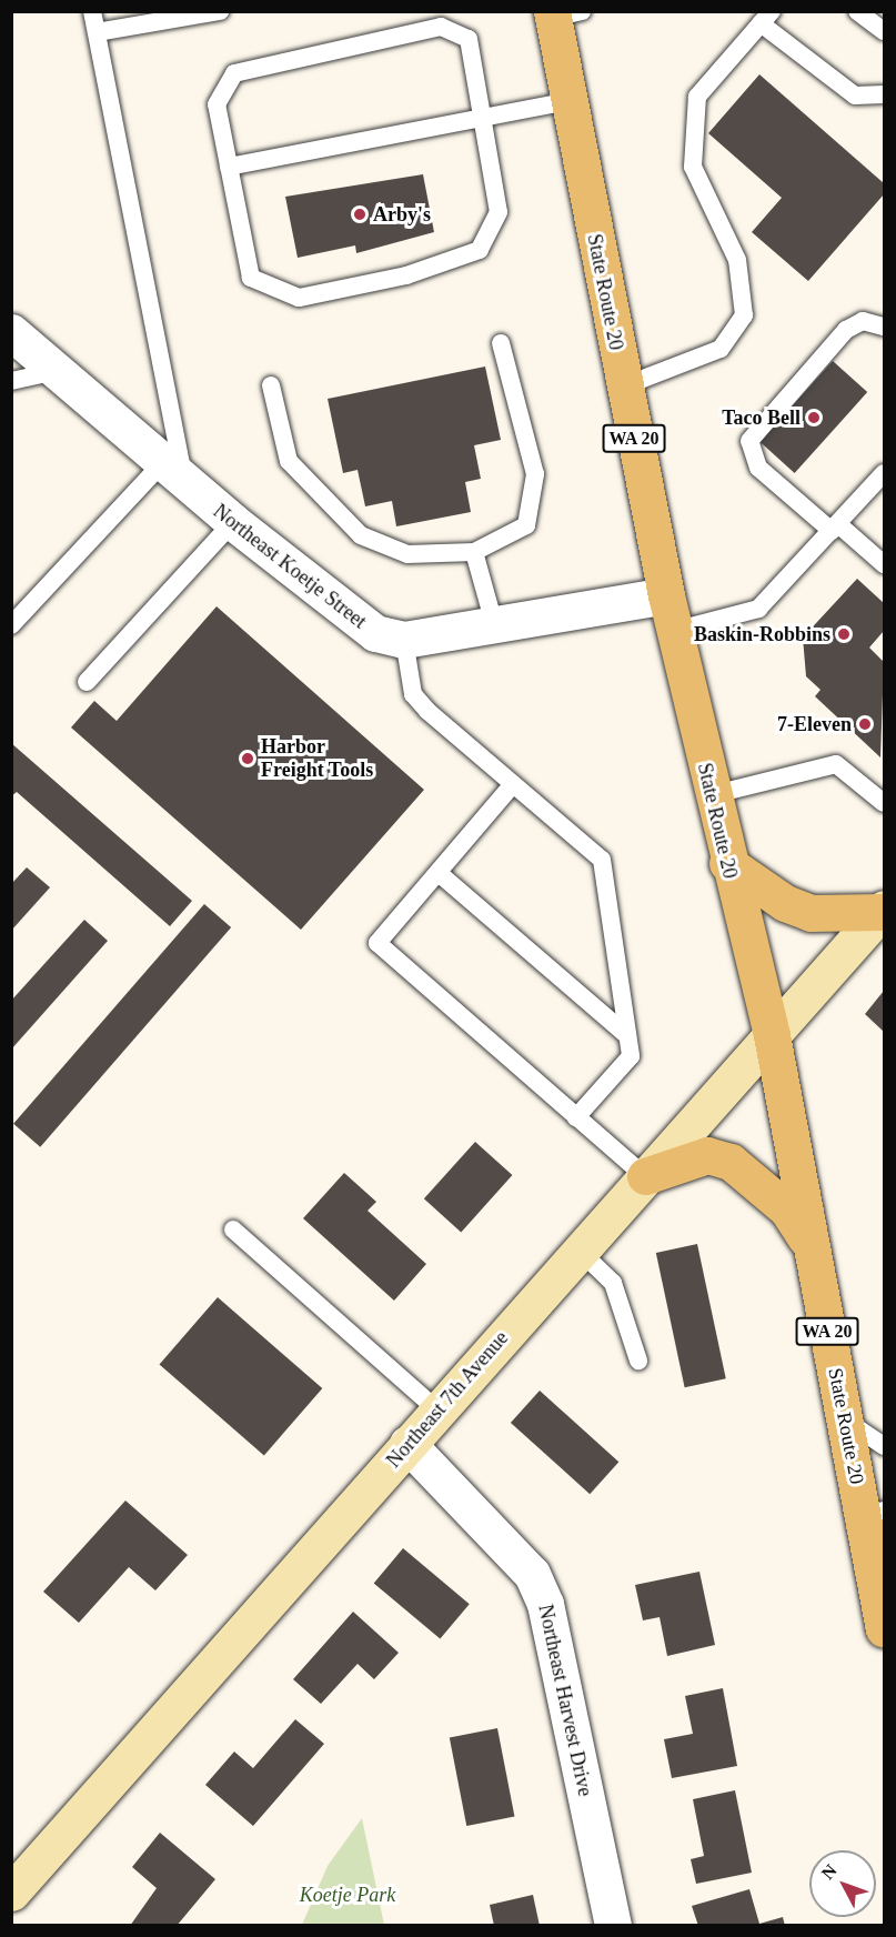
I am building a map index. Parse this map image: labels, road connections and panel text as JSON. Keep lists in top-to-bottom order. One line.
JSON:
{"streets":{"main road":["State Route 20","WA 20"],"street":["Northeast Koetje Street","Northeast 7th Avenue","Northeast Harvest Drive"]},"crossings":[["State Route 20","Northeast Koetje Street"],["State Route 20","Northeast 7th Avenue"],["Northeast 7th Avenue","Northeast Harvest Drive"]],"parks":["Koetje Park"],"places":["Arby's","Taco Bell","Baskin-Robbins","7-Eleven","Harbor Freight Tools"],"north":"top left"}
